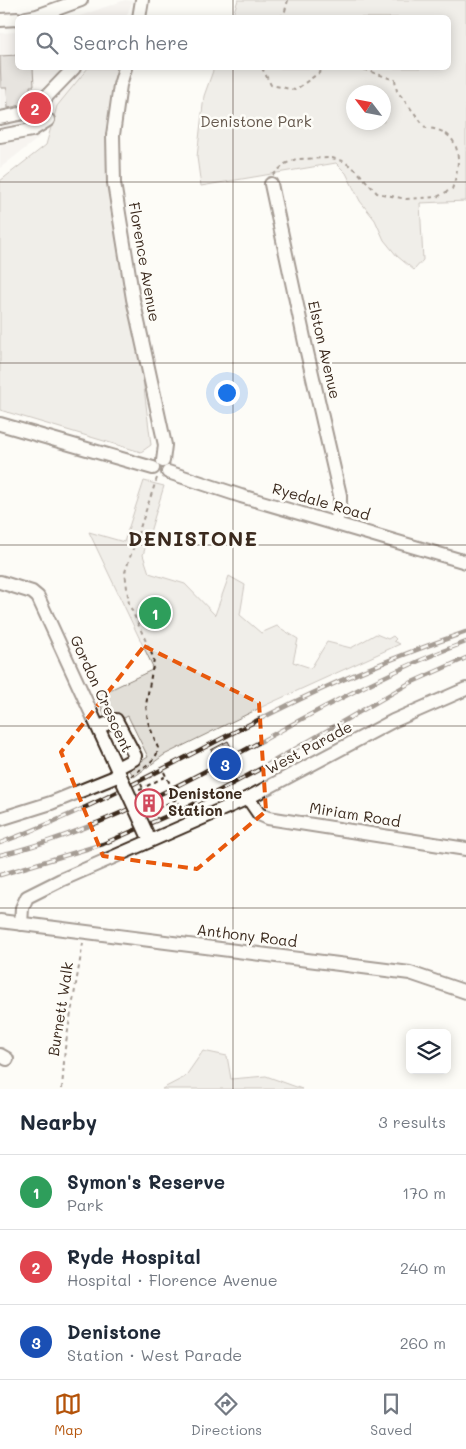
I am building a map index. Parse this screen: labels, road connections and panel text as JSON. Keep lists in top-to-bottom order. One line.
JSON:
{"streets":{"street":["Florence Avenue","Elston Avenue","Ryedale Road","Gordon Crescent","West Parade","Miriam Road","Anthony Road"],"path":["Burnett Walk"]},"crossings":[["Florence Avenue","Ryedale Road"],["Elston Avenue","Ryedale Road"],["Gordon Crescent","West Parade"],["West Parade","Miriam Road"],["West Parade","Anthony Road"],["Anthony Road","Burnett Walk"]],"districts":["DENISTONE"],"parks":["Denistone Park"],"places":{"building":["Denistone Station"]},"north":"top left","page":{"search":"Search here","pins":["2","1","3"],"heading":["Nearby","3 results"],"list":[{"mark":"1","name":"Symon's Reserve","note":"Park","value":"170 m"},{"mark":"2","name":"Ryde Hospital","note":"Hospital · Florence Avenue","value":"240 m"},{"mark":"3","name":"Denistone","note":"Station · West Parade","value":"260 m"}],"nav":["Map","Directions","Saved"]}}
